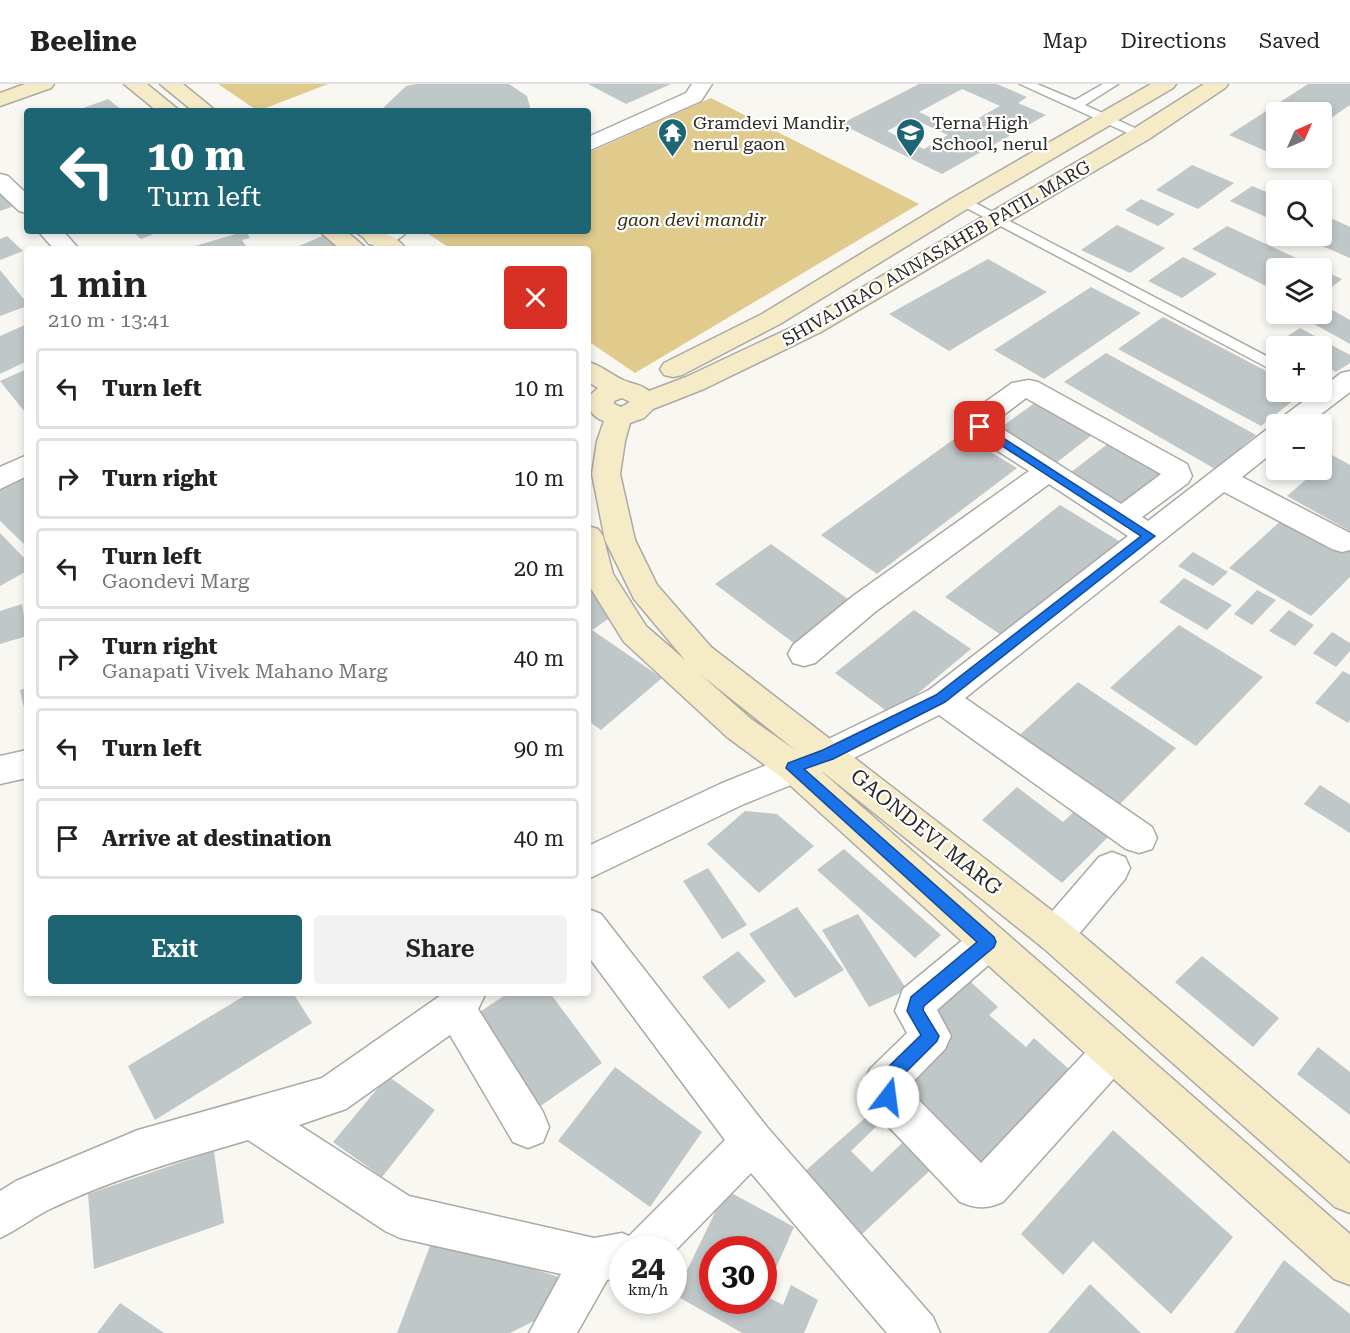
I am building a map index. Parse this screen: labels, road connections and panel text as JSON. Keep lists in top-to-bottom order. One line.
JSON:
{"streets":{"main road":["SHIVAJIRAO ANNASAHEB PATIL MARG","GAONDEVI MARG"]},"crossings":[["SHIVAJIRAO ANNASAHEB PATIL MARG","GAONDEVI MARG"]],"parks":["gaon devi mandir"],"places":{"temple":["Gramdevi Mandir, nerul gaon"],"school or university":["Terna High School, nerul"]},"north":"top right","page":{"header":"Beeline","nav":["Map","Directions","Saved"],"map_buttons":["+","−"],"turn":["10 m","Turn left"],"heading":["1 min","210 m · 13:41"],"list":[{"name":"Turn left","value":"10 m"},{"name":"Turn right","value":"10 m"},{"name":"Turn left","note":"Gaondevi Marg","value":"20 m"},{"name":"Turn right","note":"Ganapati Vivek Mahano Marg","value":"40 m"},{"name":"Turn left","value":"90 m"},{"name":"Arrive at destination","value":"40 m"}],"buttons":["Exit","Share"],"speed":"24 km/h","limit":"30"}}
